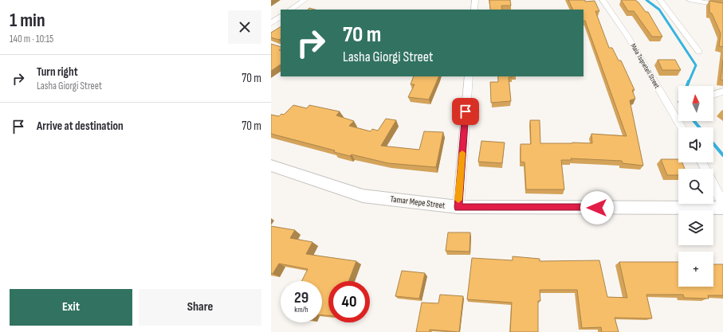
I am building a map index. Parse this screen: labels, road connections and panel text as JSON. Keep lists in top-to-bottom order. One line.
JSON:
{"streets":{"street":["Maia Tsqneteli Street","Tamar Mepe Street"]},"north":"top","page":{"heading":["1 min","140 m · 10:15"],"turn":["70 m","Lasha Giorgi Street"],"list":[{"name":"Turn right","note":"Lasha Giorgi Street","value":"70 m"},{"name":"Arrive at destination","value":"70 m"}],"map_buttons":"+","speed":"29 km/h","limit":"40","buttons":["Exit","Share"]}}
